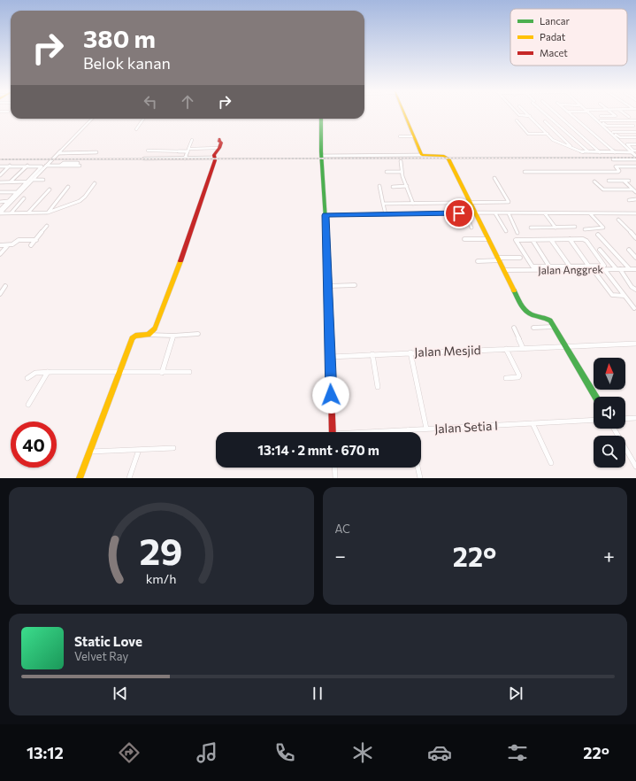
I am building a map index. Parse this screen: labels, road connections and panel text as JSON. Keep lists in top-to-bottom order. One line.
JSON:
{"streets":{"street":["Jalan Anggrek","Jalan Mesjid","Jalan Setia I"]},"legend":["Lancar","Padat","Macet"],"north":"top","page":{"turn":["380 m","Belok kanan"],"limit":"40","trip":"13:14 · 2 mnt · 670 m","tile":"AC","heat":["−","22°","+"],"song":["Static Love","Velvet Ray"],"tabs":["13:12","22°"],"gauge":["29","km/h"]}}
